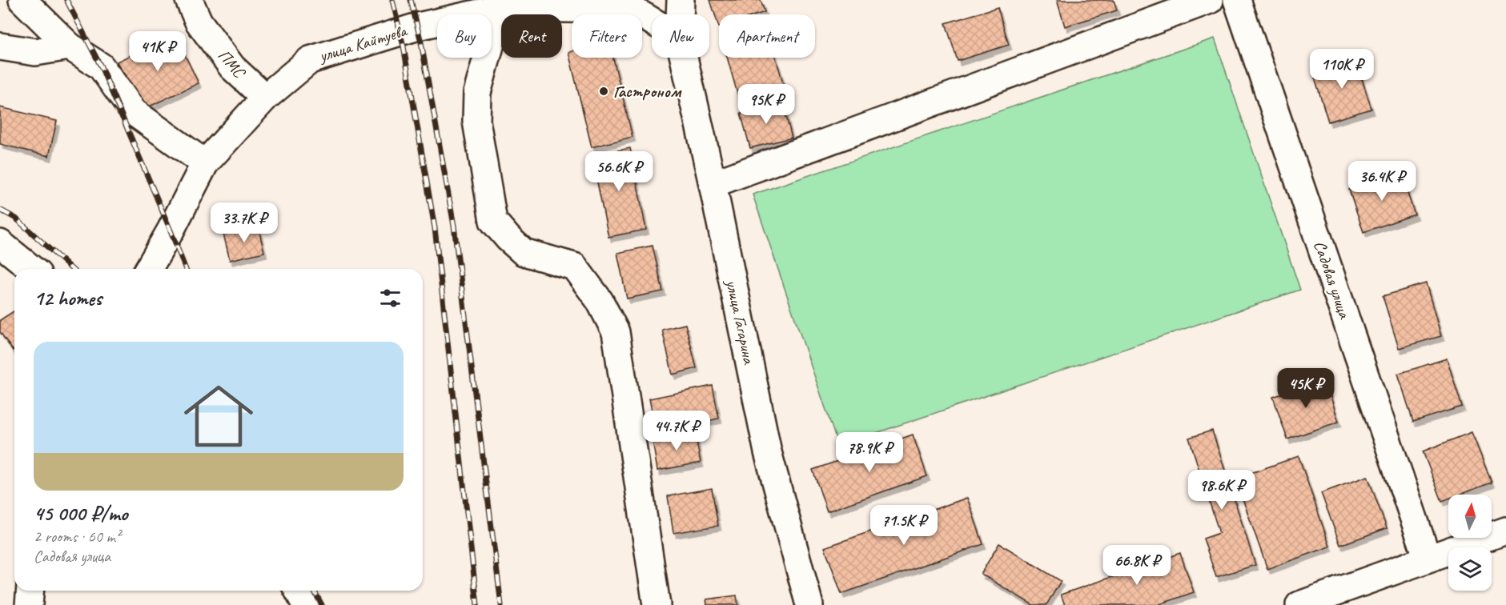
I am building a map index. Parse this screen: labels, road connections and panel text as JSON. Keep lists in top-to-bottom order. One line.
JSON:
{"streets":{"street":["улица Кайтуева","ПМС","Садовая улица","улица Гагарина"]},"crossings":[["улица Кайтуева","ПМС"]],"places":["Гастроном"],"north":"top","page":{"chip":["Buy","Rent","Filters","New","Apartment"],"price":["41K ₽","110K ₽","95K ₽","56.6K ₽","36.4K ₽","33.7K ₽","45K ₽","44.7K ₽","78.9K ₽","98.6K ₽","71.5K ₽","66.8K ₽"],"heading":"12 homes","list":[{"name":"45 000 ₽/mo","note":"2 rooms · 60 m² · Садовая улица"}]}}
